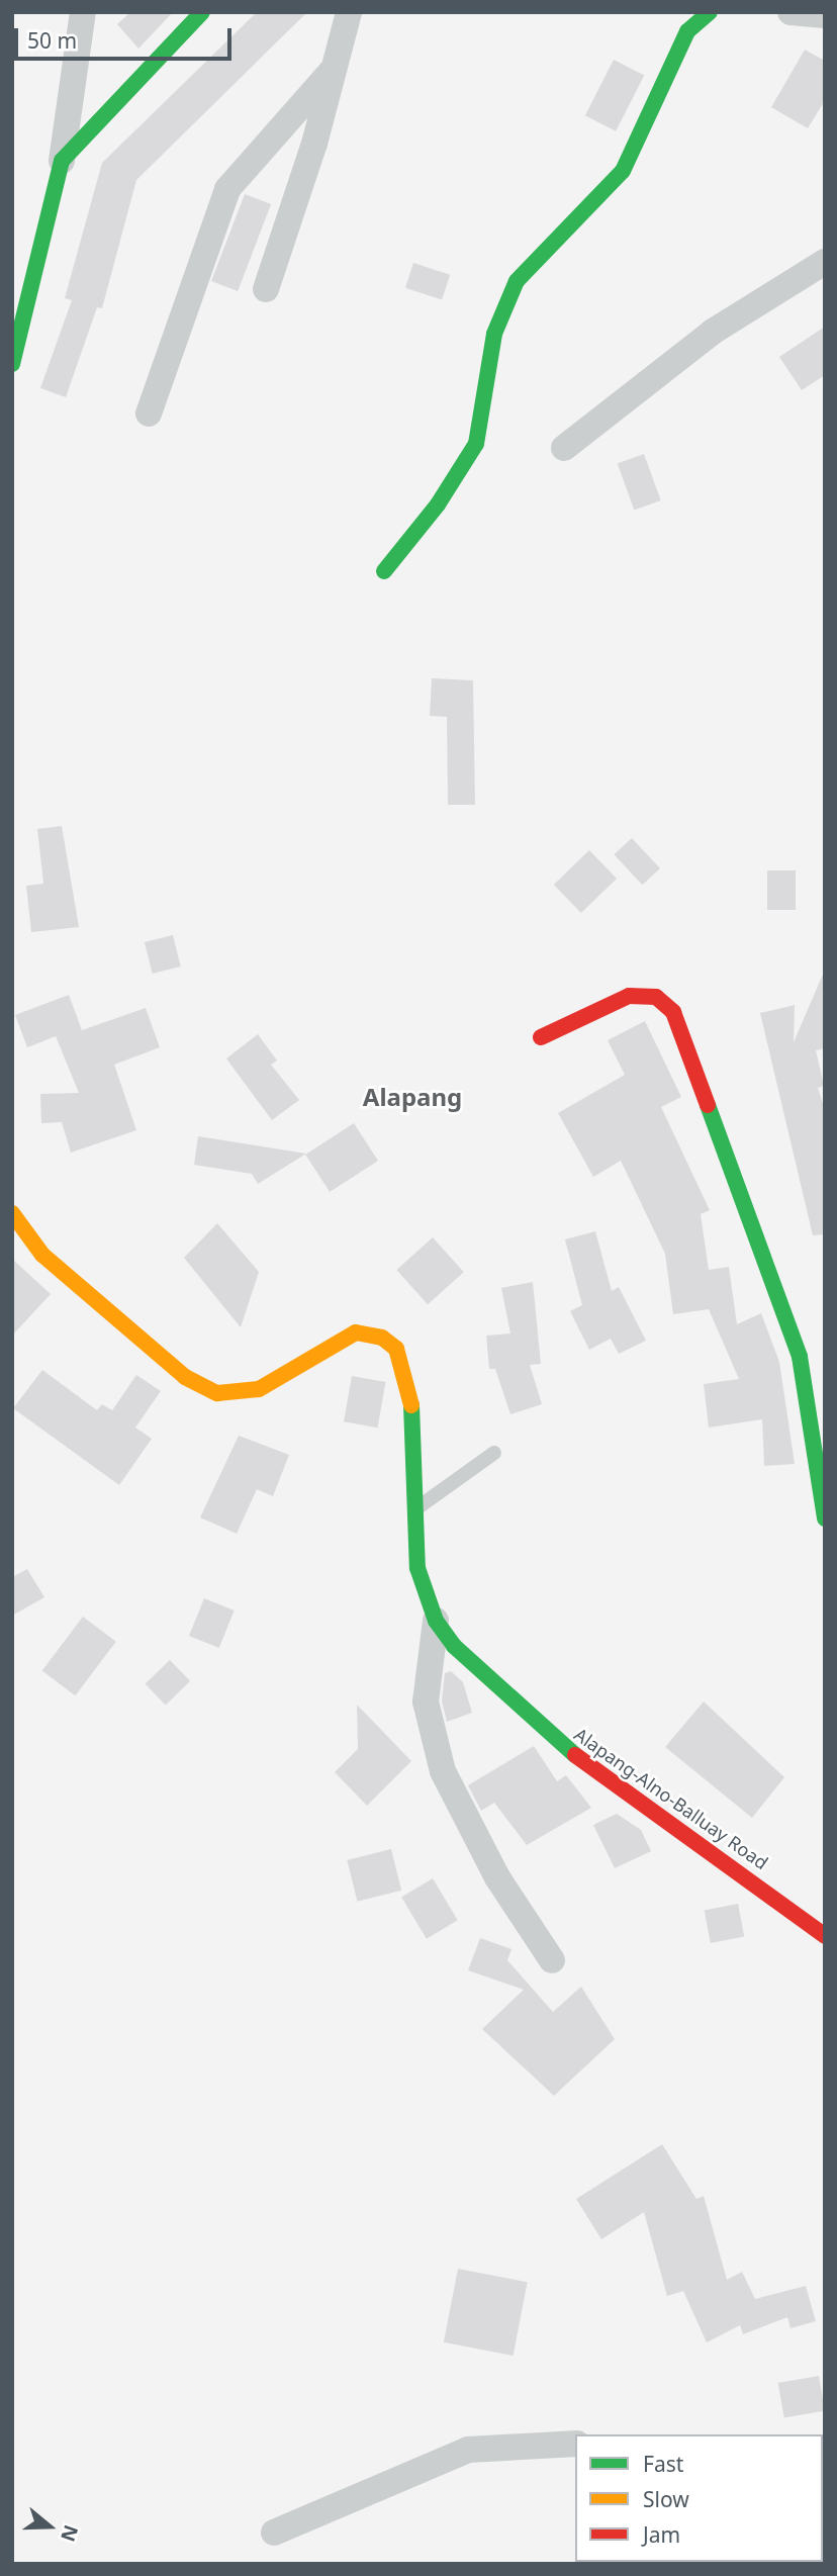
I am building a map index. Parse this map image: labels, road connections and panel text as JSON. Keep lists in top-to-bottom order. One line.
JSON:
{"streets":{"street":["Alapang-Alno-Balluay Road"]},"districts":["Alapang"],"legend":["Fast","Slow","Jam"],"scale_bar":"50 m","north":"right"}
